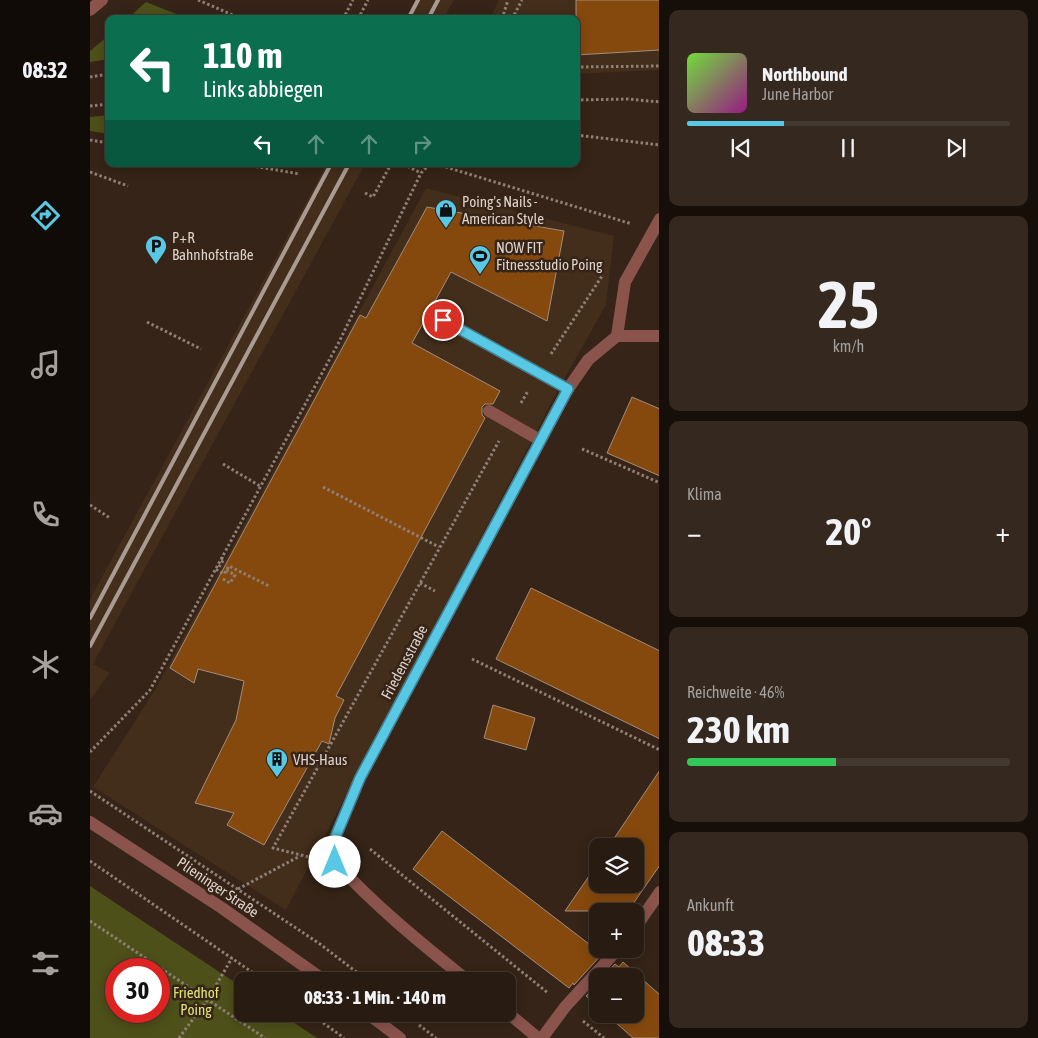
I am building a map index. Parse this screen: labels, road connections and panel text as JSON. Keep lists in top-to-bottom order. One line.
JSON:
{"streets":{"street":["Friedensstraße","Plieninger Straße"]},"parks":["Friedhof Poing"],"places":{"shop":["Poing's Nails - American Style"],"parking":["P+R Bahnhofstraße"],"sports":["NOW FIT Fitnessstudio Poing"],"building":["VHS-Haus"]},"page":{"tabs":"08:32","turn":["110 m","Links abbiegen"],"song":["Northbound","June Harbor"],"tile":[["25","km/h"],"Klima",["Reichweite · 46%","230 km"],["Ankunft","08:33"]],"heat":["−","20°","+"],"map_buttons":["+","−"],"limit":"30","trip":"08:33 · 1 Min. · 140 m"}}
